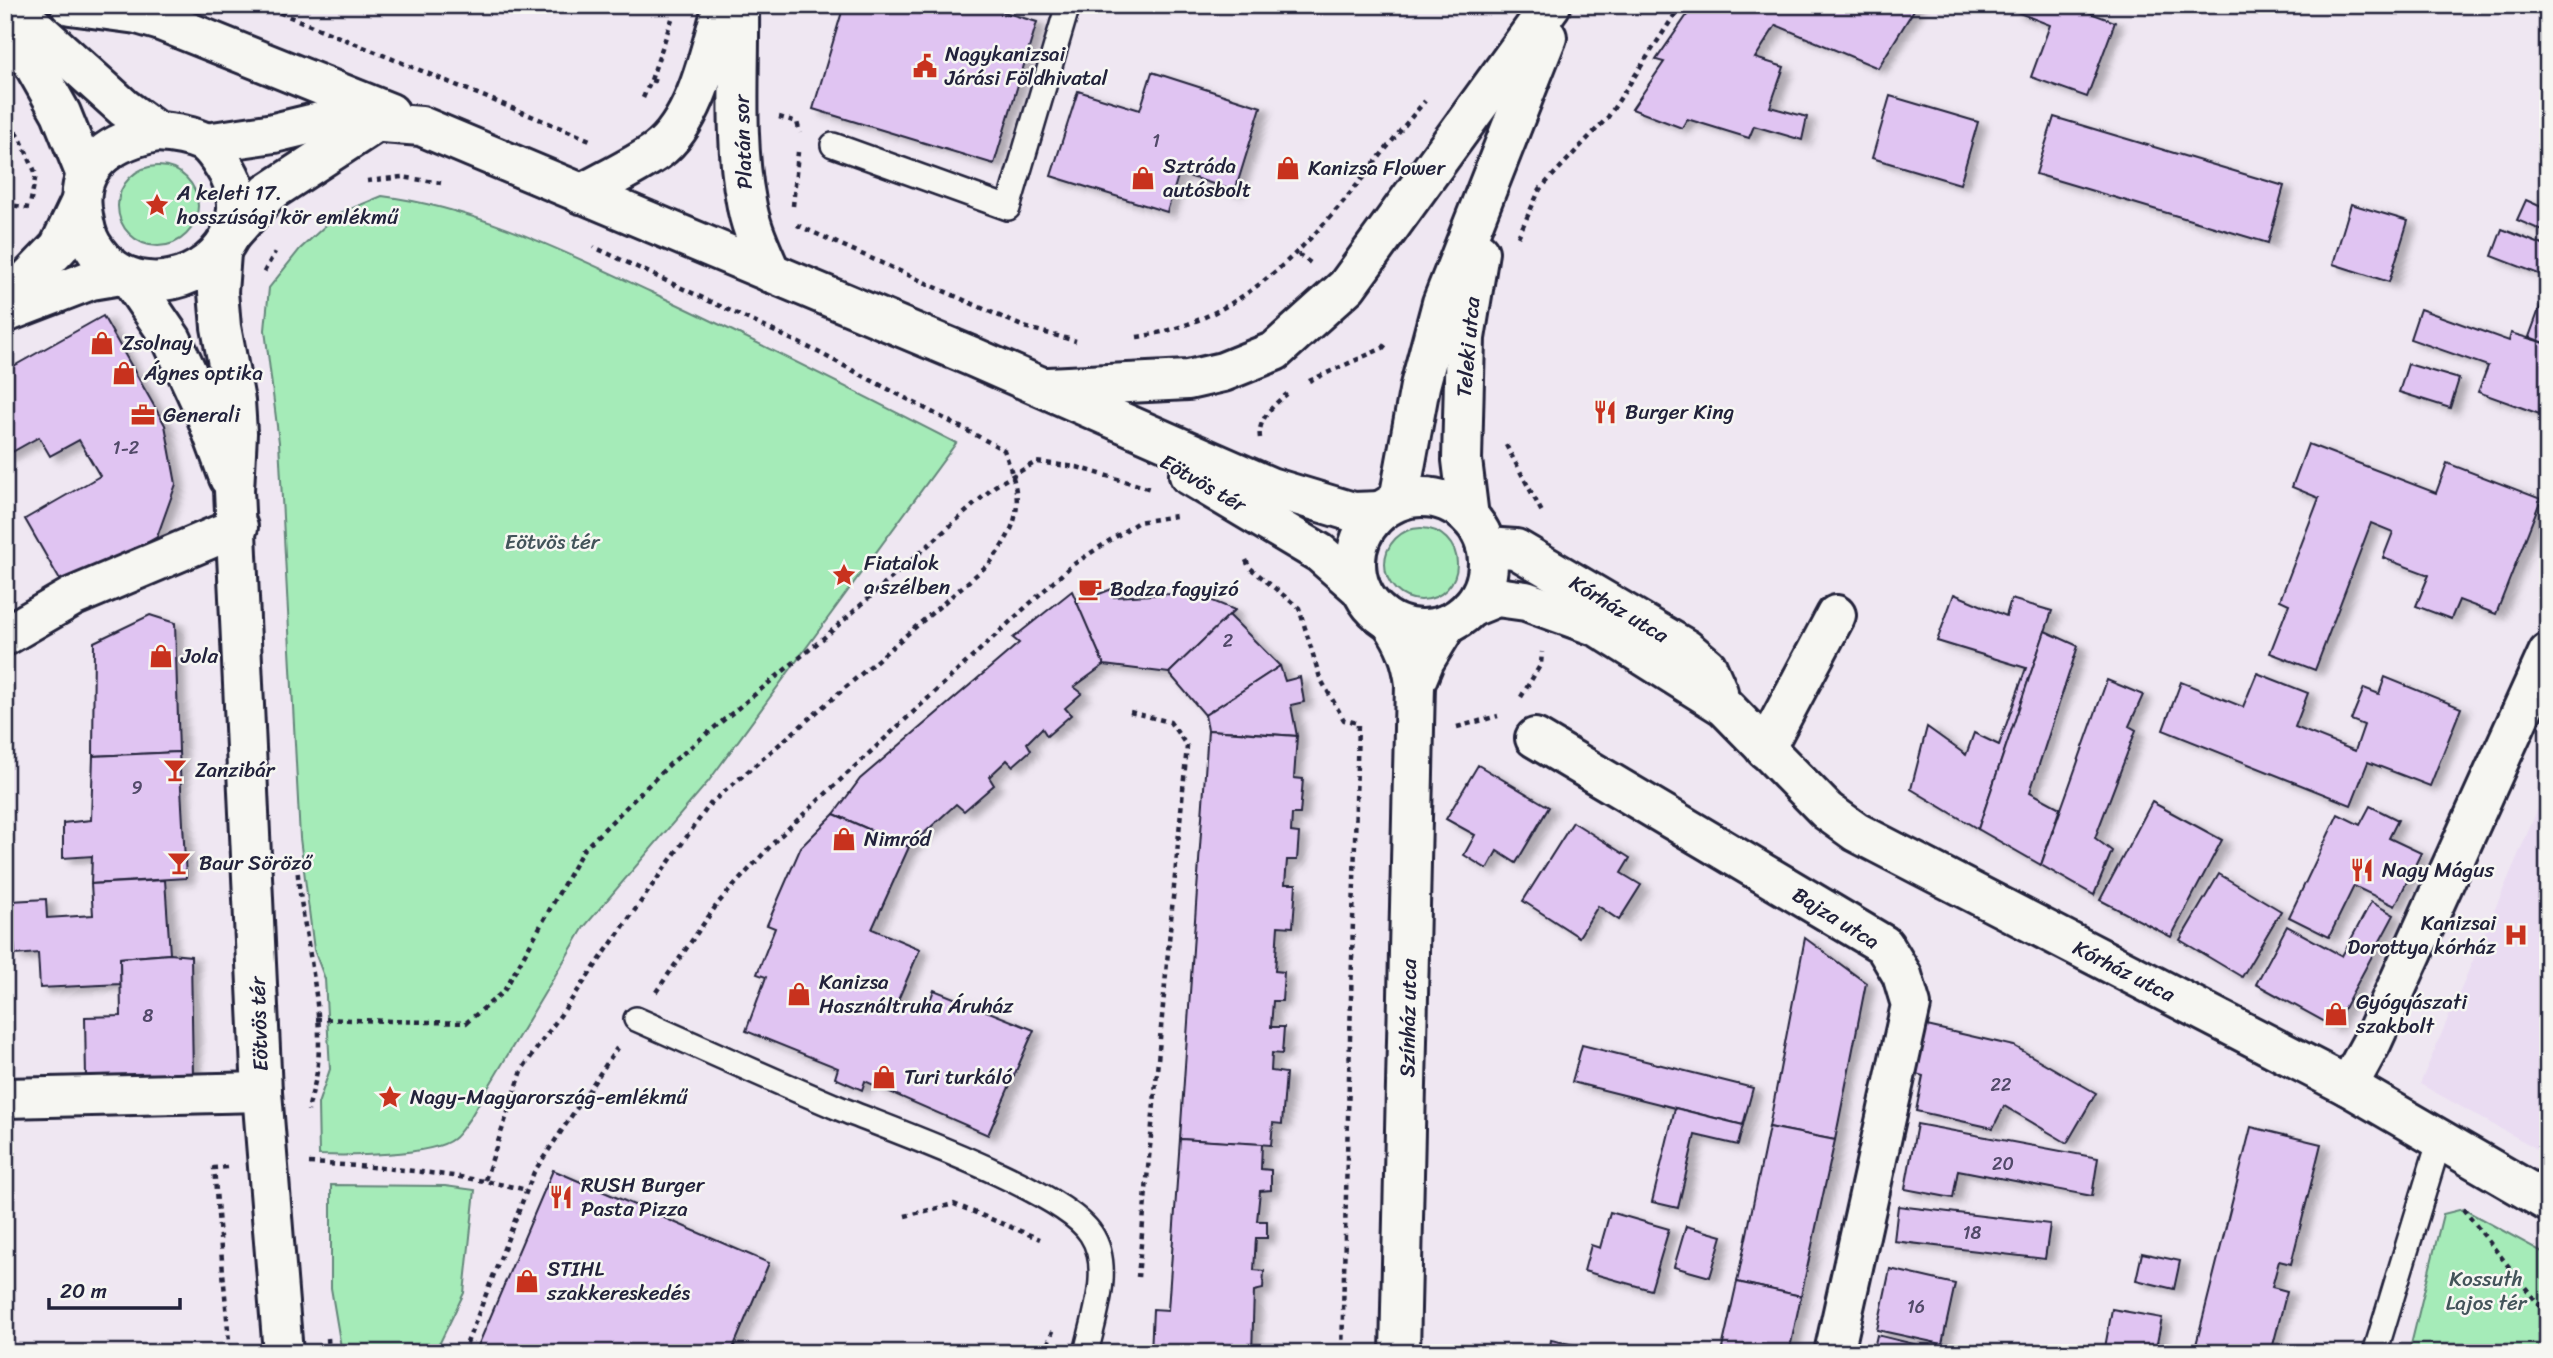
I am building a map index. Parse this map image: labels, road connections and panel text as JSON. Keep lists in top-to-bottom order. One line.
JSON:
{"streets":{"street":["Platán sor","Teleki utca","Eötvös tér","Kórház utca","Bajza utca","Színház utca"]},"crossings":[["Platán sor","Eötvös tér"],["Teleki utca","Eötvös tér"],["Teleki utca","Kórház utca"],["Teleki utca","Színház utca"],["Eötvös tér","Kórház utca"],["Eötvös tér","Színház utca"],["Kórház utca","Színház utca"]],"parks":["Eötvös tér","Kossuth Lajos tér"],"places":{"public building":["Nagykanizsai Járási Földhivatal"],"shop":["Kanizsa Flower","Sztráda autósbolt","Zsolnay","Ágnes optika","Jola","Nimród","Kanizsa Használtruha Áruház","Gyógyászati szakbolt","Turi turkáló","STIHL szakkereskedés"],"place":["A keleti 17. hosszúsági kör emlékmű","Fiatalok a szélben","Nagy-Magyarország-emlékmű"],"restaurant":["Burger King","Nagy Mágus","RUSH Burger Pasta Pizza"],"office":["Generali"],"cafe":["Bodza fagyizó"],"bar":["Zanzibár","Baur Söröző"],"hospital":["Kanizsai Dorottya kórház"]},"house_numbers":["1","1-2","2","9","8","22","20","18","16"],"scale_bar":"20 m"}
